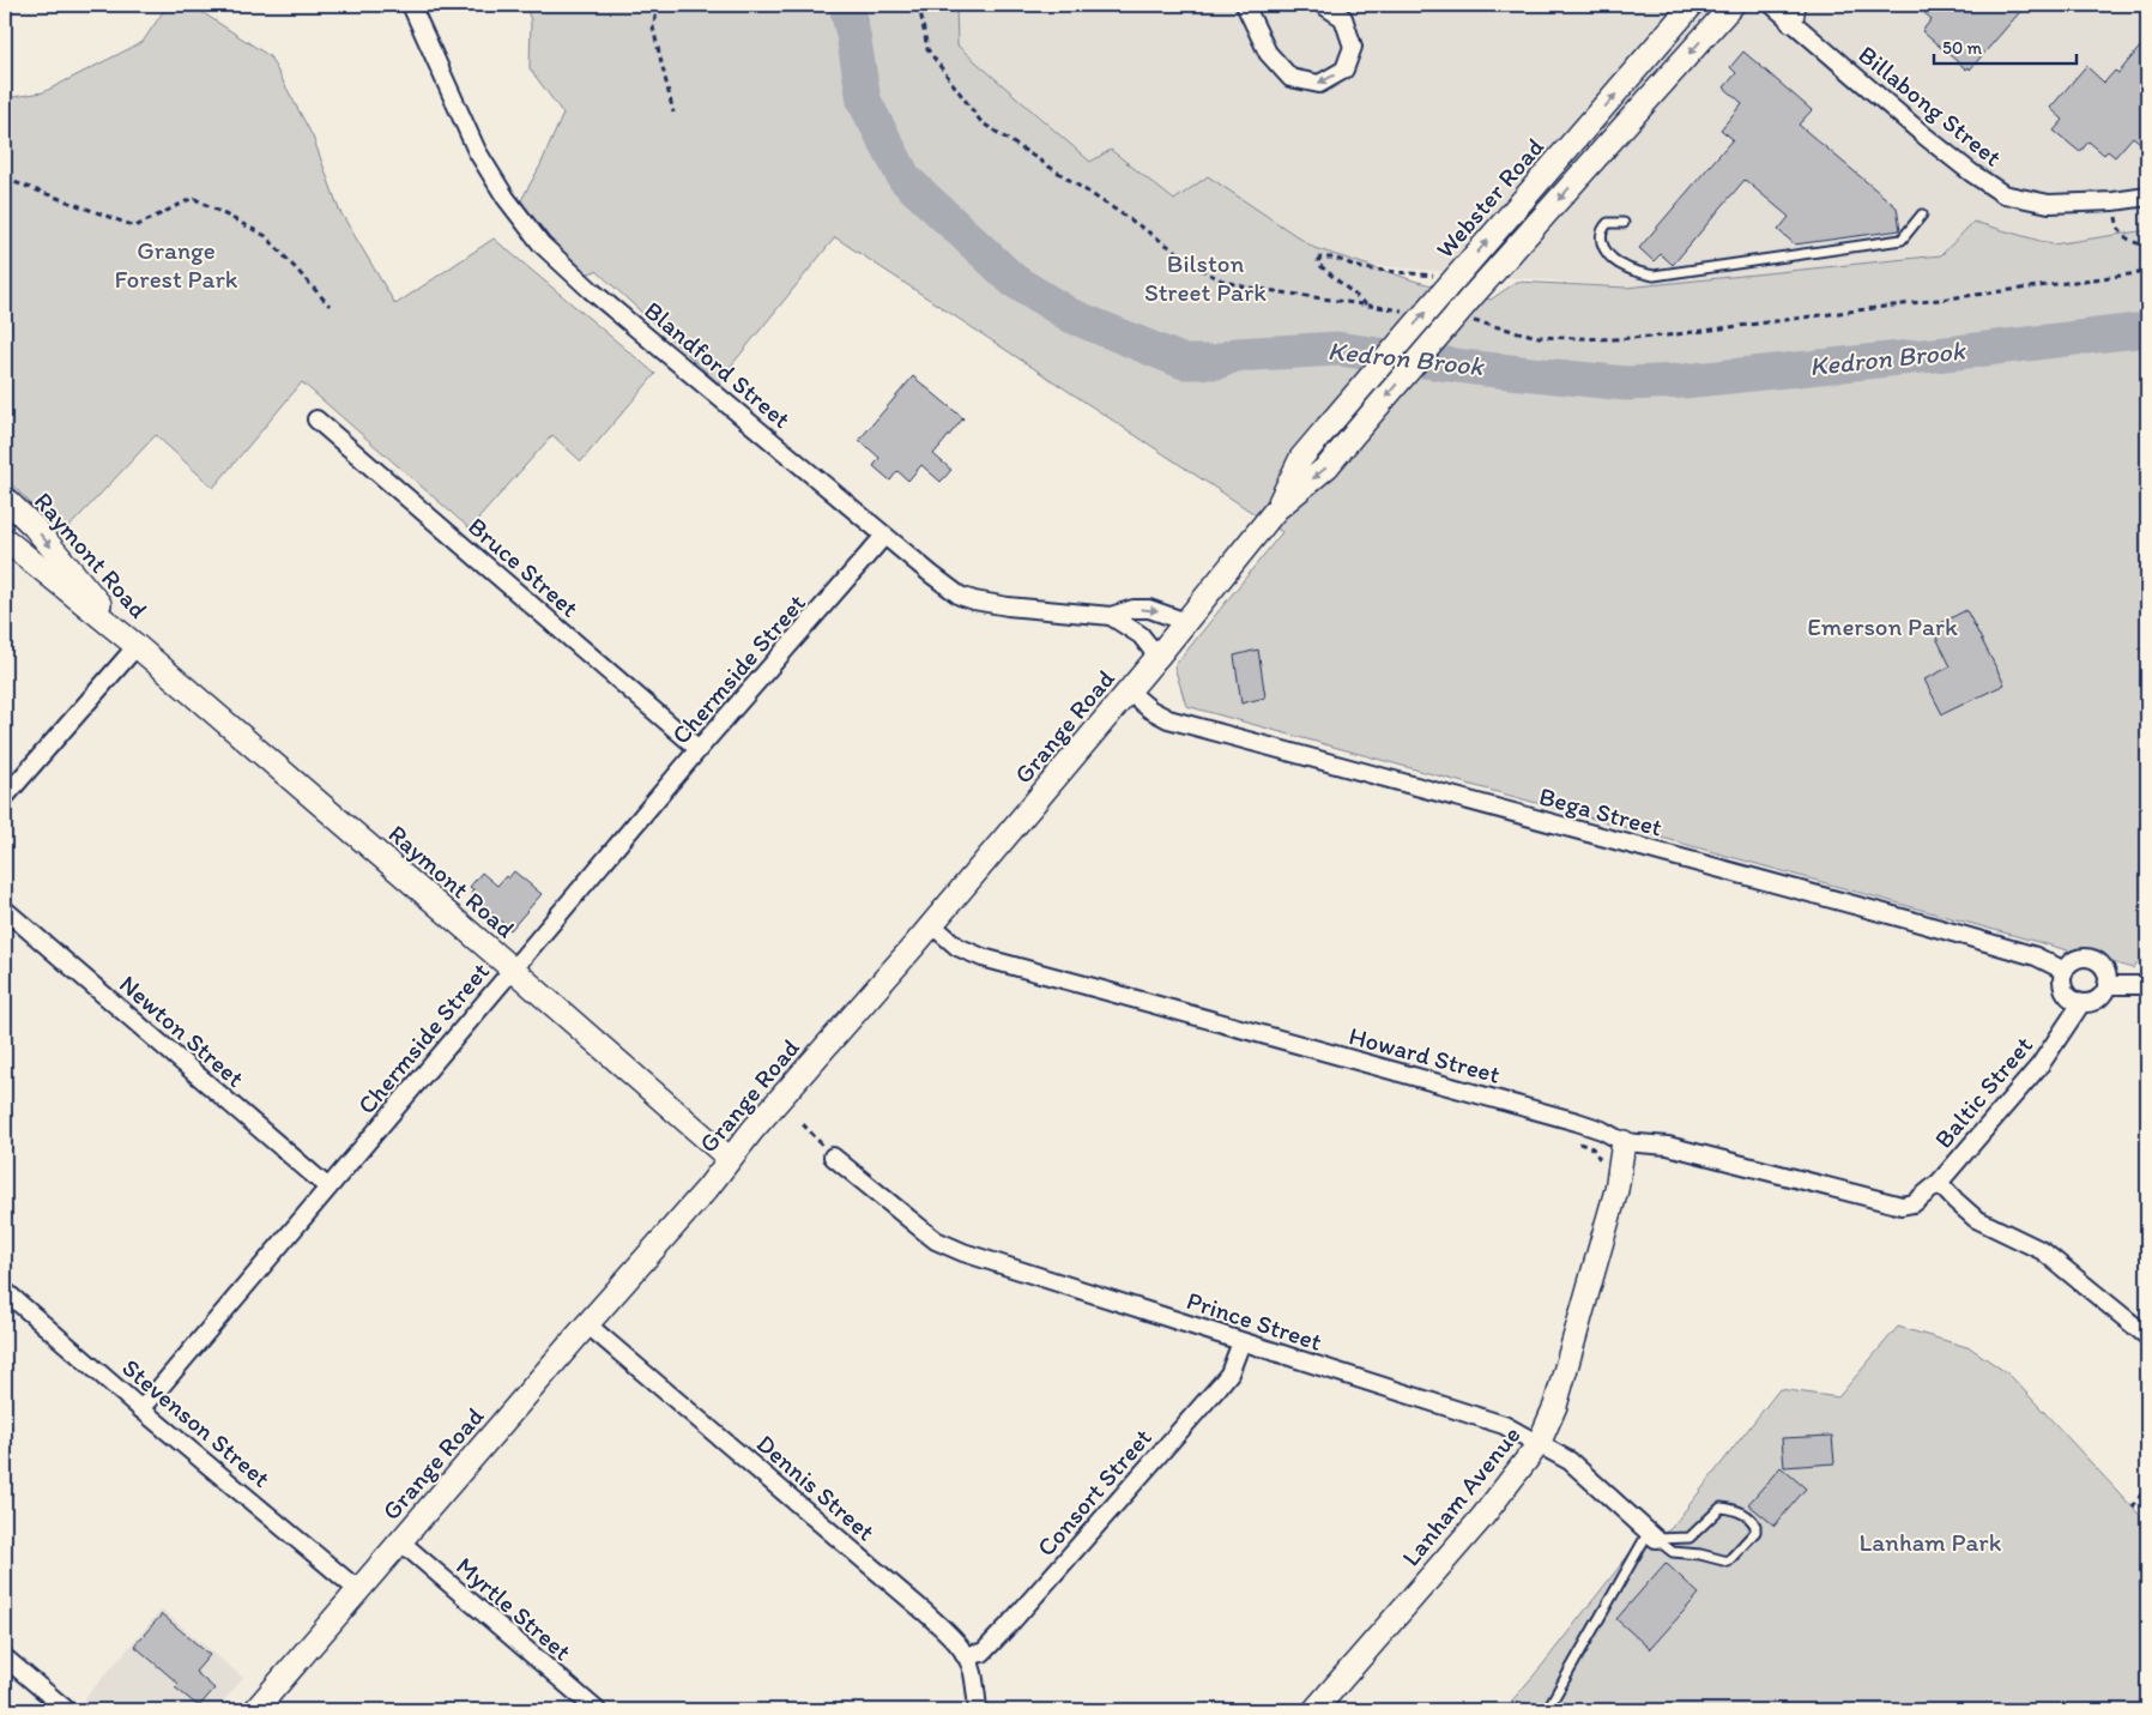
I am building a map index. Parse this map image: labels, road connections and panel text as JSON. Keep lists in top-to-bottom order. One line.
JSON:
{"streets":{"main road":["Webster Road","Raymont Road","Grange Road","Lanham Avenue"],"street":["Billabong Street","Blandford Street","Bruce Street","Chermside Street","Bega Street","Newton Street","Howard Street","Baltic Street","Prince Street","Stevenson Street","Dennis Street","Consort Street","Myrtle Street"]},"crossings":[["Webster Road","Grange Road"],["Blandford Street","Chermside Street"],["Blandford Street","Grange Road"],["Raymont Road","Chermside Street"],["Raymont Road","Grange Road"],["Bruce Street","Chermside Street"],["Chermside Street","Newton Street"],["Chermside Street","Stevenson Street"],["Grange Road","Bega Street"],["Grange Road","Howard Street"],["Grange Road","Stevenson Street"],["Grange Road","Dennis Street"],["Grange Road","Myrtle Street"],["Bega Street","Baltic Street"],["Howard Street","Baltic Street"],["Howard Street","Lanham Avenue"],["Prince Street","Consort Street"],["Prince Street","Lanham Avenue"],["Dennis Street","Consort Street"]],"water":["Kedron Brook"],"parks":["Grange Forest Park","Bilston Street Park","Emerson Park","Lanham Park"],"scale_bar":"50 m"}
